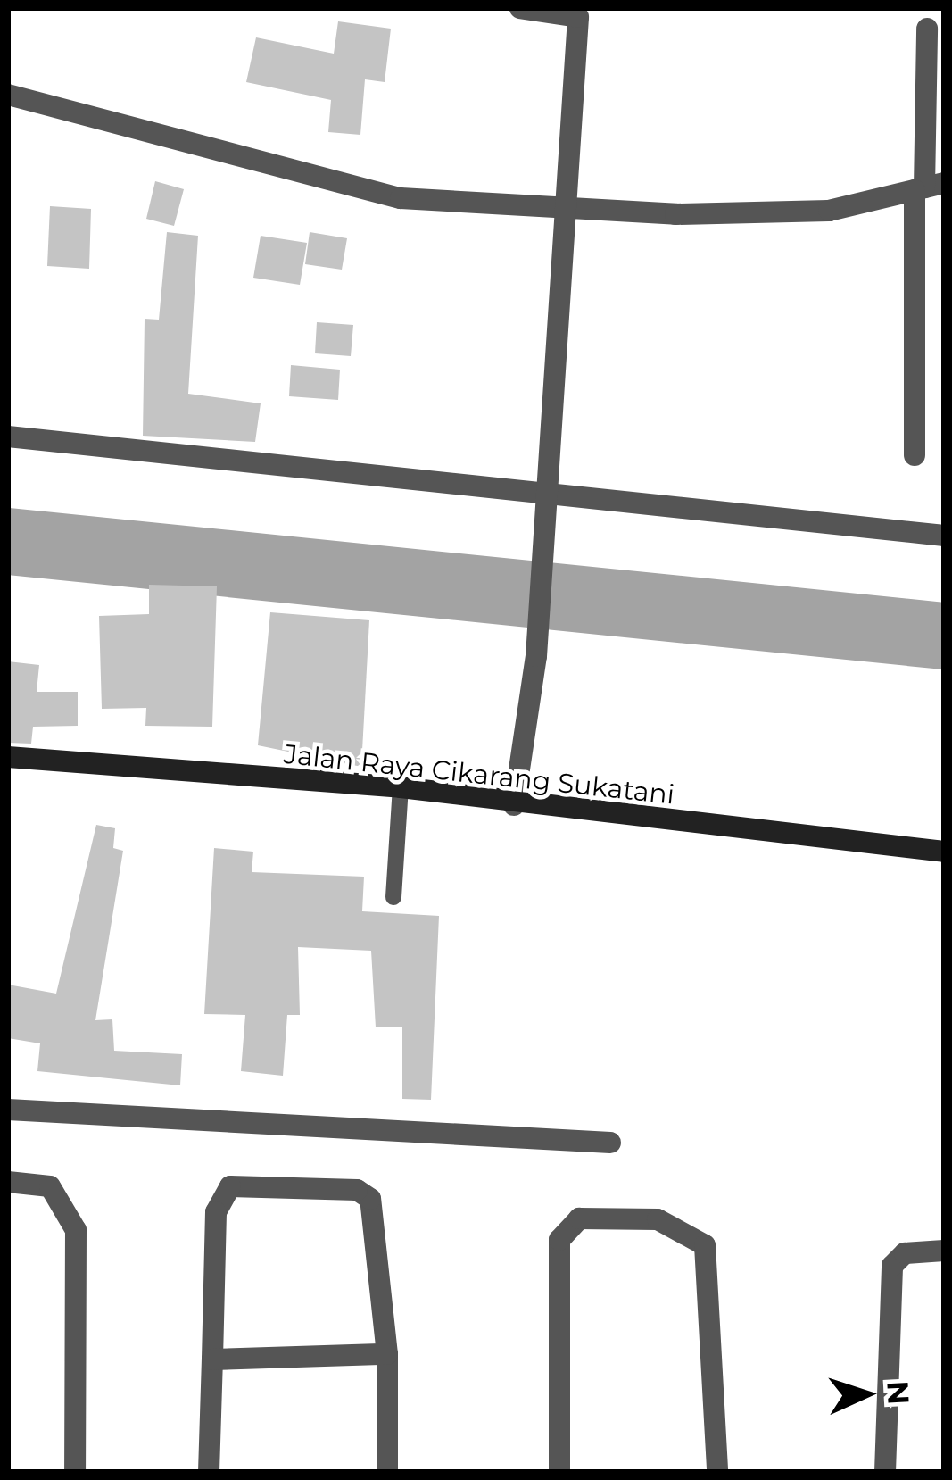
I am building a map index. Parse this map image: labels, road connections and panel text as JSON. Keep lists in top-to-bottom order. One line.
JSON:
{"streets":{"main road":["Jalan Raya Cikarang Sukatani"]},"north":"right"}
